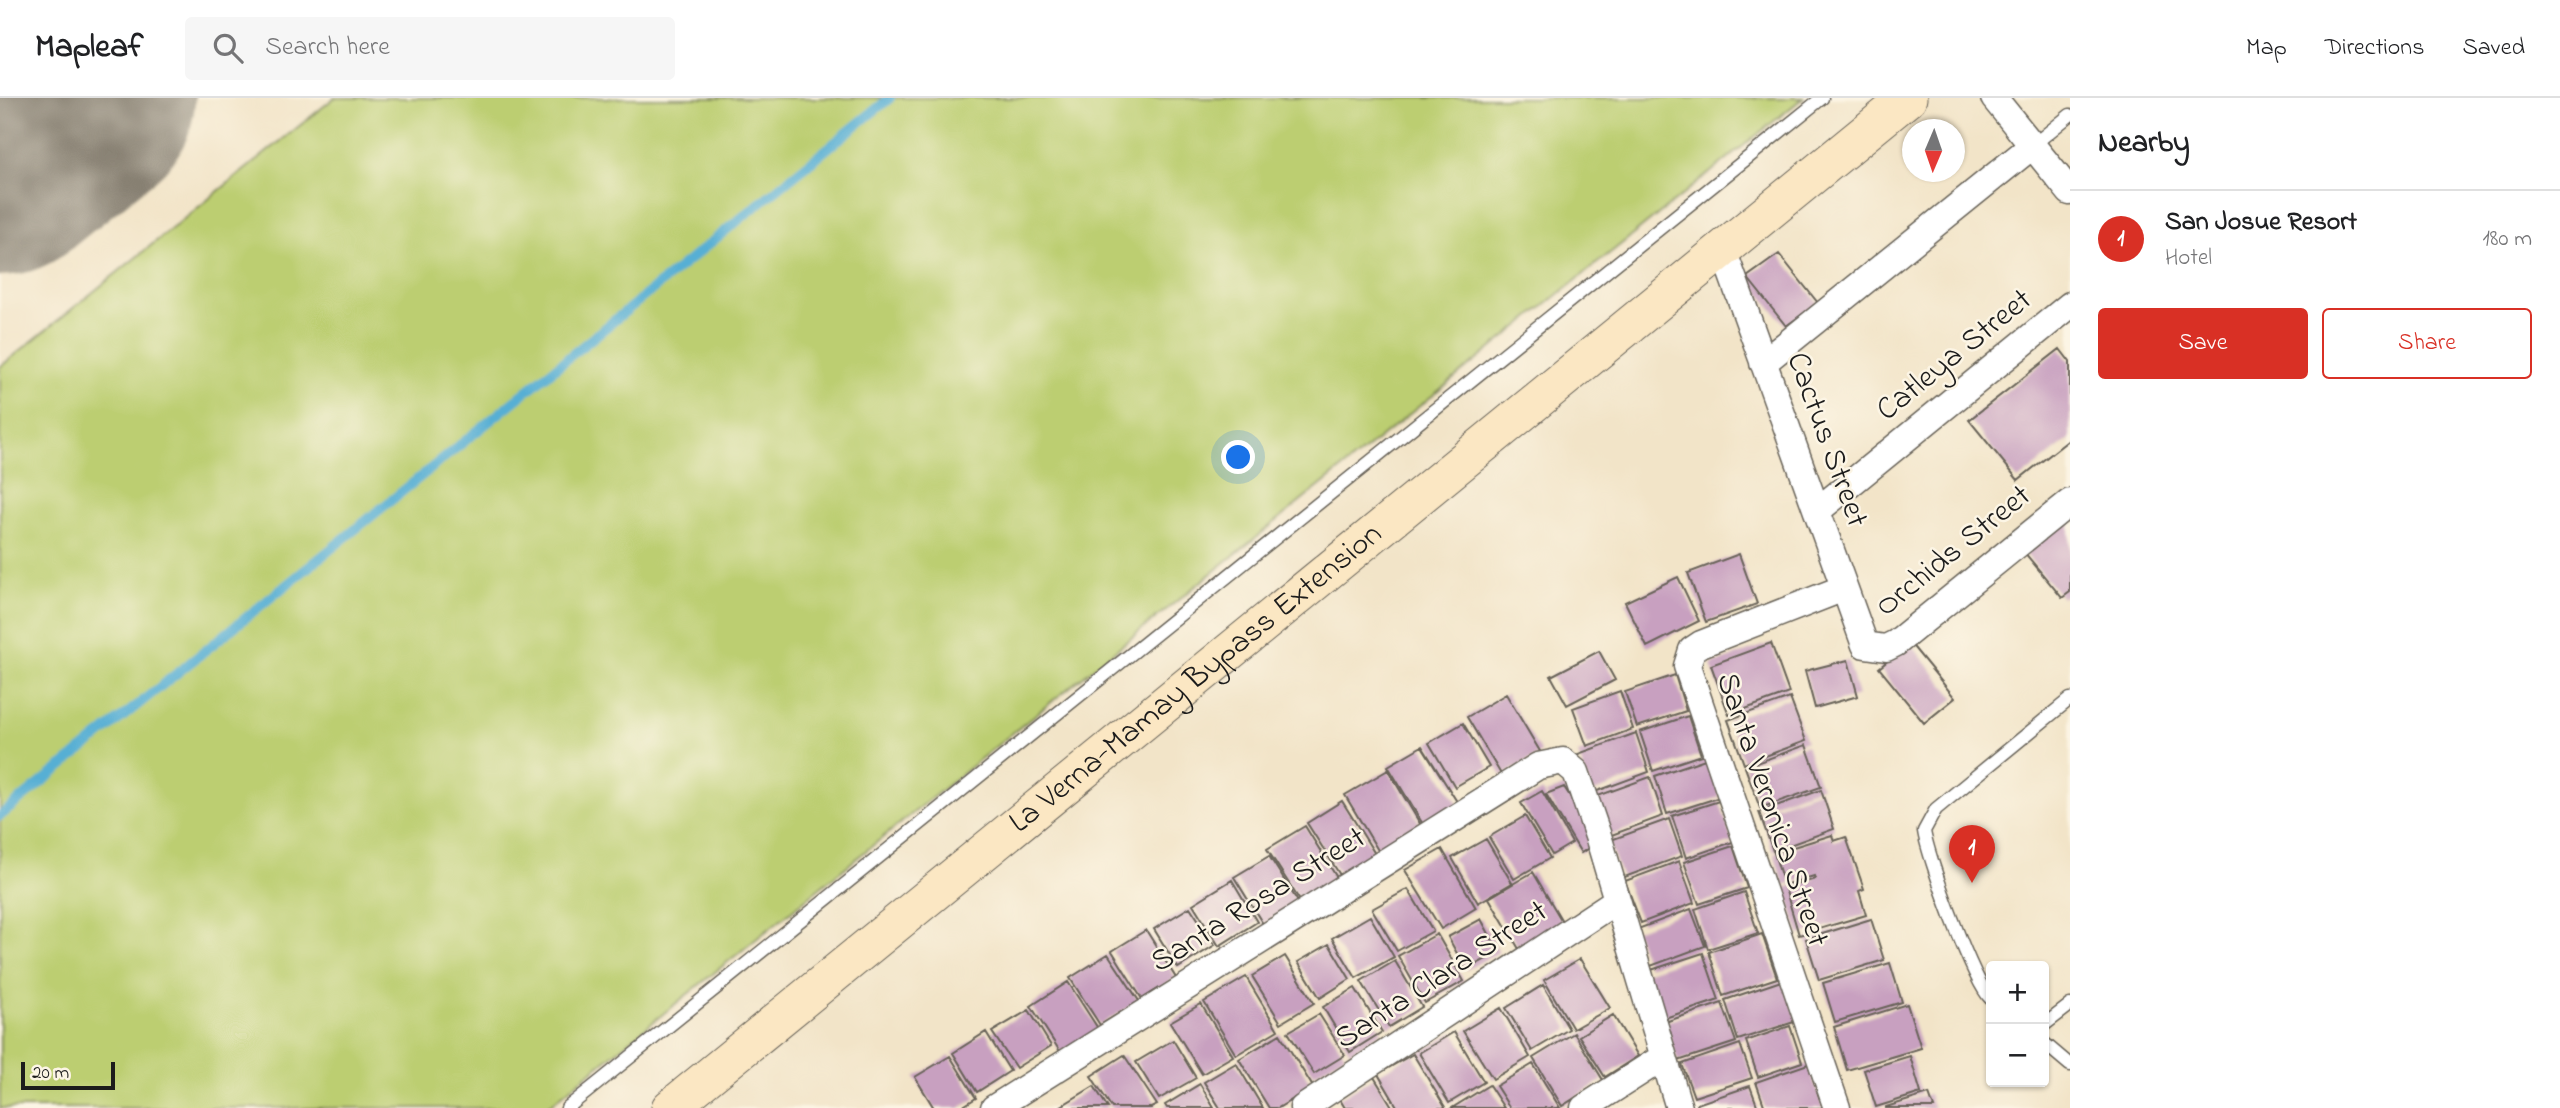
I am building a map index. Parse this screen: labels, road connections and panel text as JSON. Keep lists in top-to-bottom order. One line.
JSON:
{"streets":{"main road":["La Verna-Mamay Bypass Extension"],"street":["Catleya Street","Cactus Street","Orchids Street","Santa Veronica Street","Santa Rosa Street","Santa Clara Street"]},"crossings":[["Catleya Street","Cactus Street"],["Cactus Street","Orchids Street"],["Cactus Street","La Verna-Mamay Bypass Extension"],["Cactus Street","Santa Veronica Street"],["Santa Rosa Street","Santa Clara Street"]],"scale_bar":"20 m","north":"bottom","page":{"header":"Mapleaf","search":"Search here","nav":["Map","Directions","Saved"],"heading":"Nearby","list":[{"mark":"1","name":"San Josue Resort","note":"Hotel","value":"180 m"}],"buttons":["Save","Share"],"pins":"1","map_buttons":["+","−"],"scale":"20 m"}}
